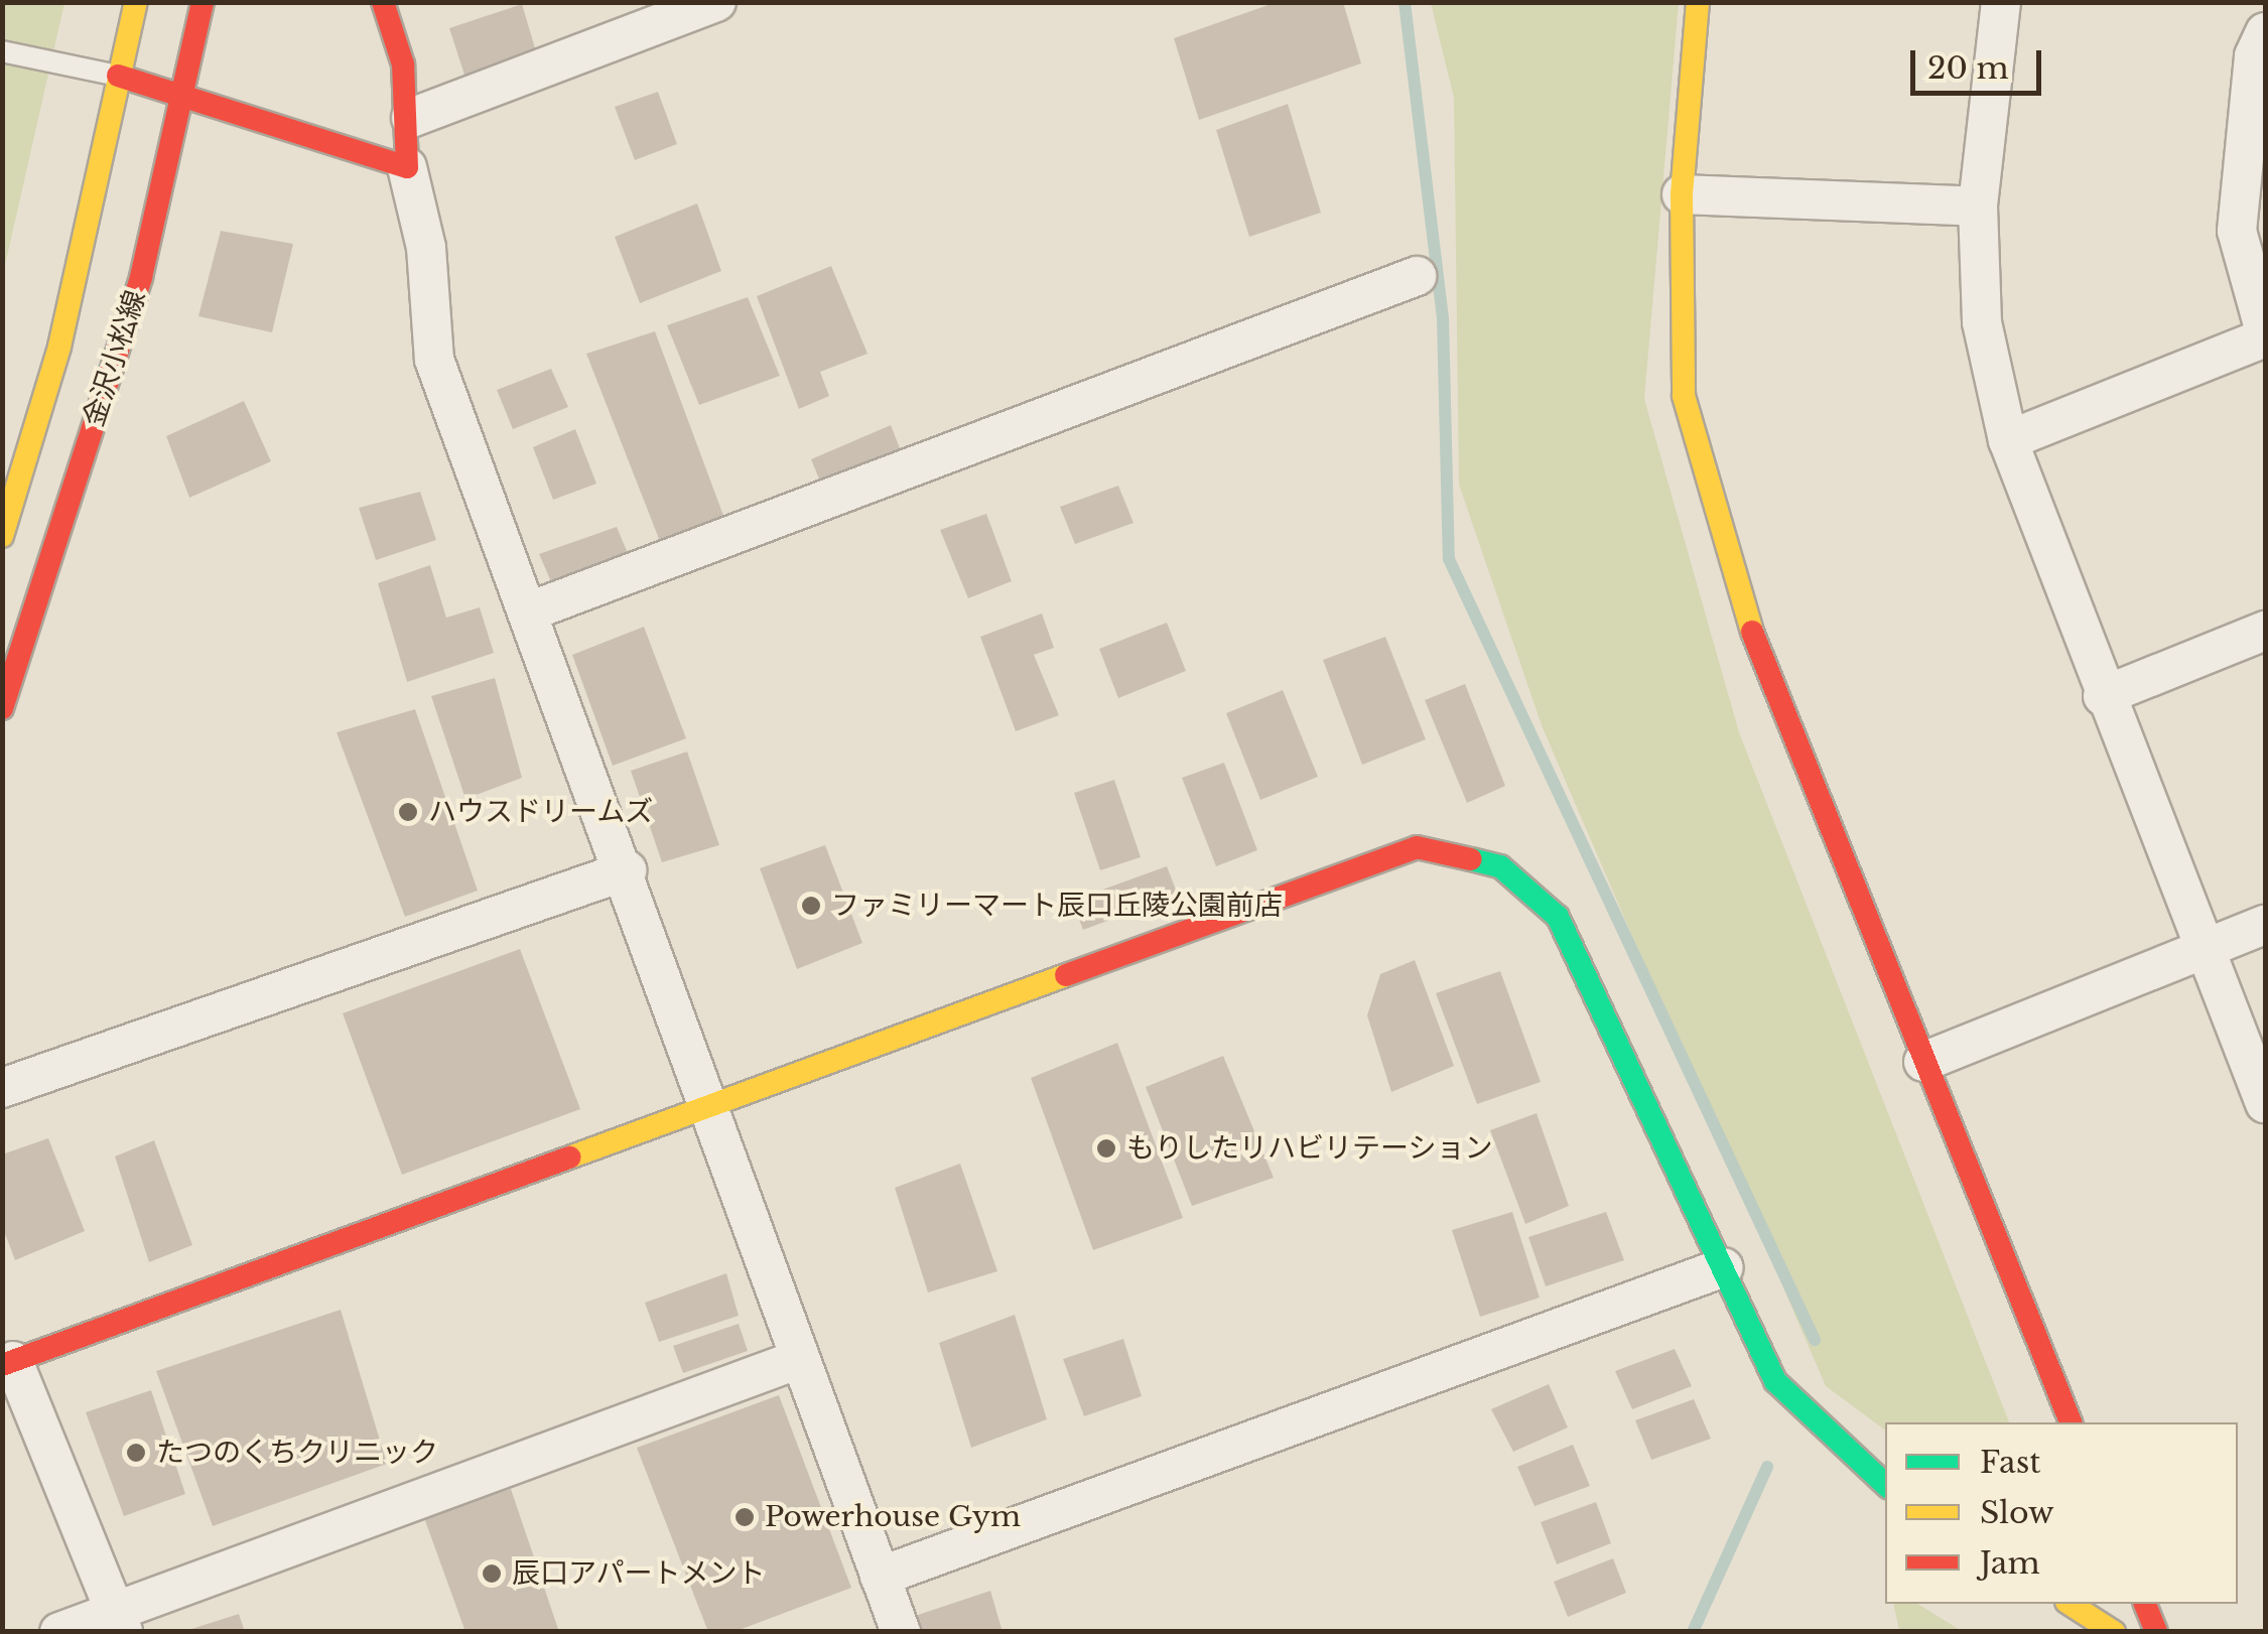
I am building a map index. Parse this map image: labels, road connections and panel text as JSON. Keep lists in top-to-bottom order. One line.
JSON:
{"streets":{"street":["金沢小松線"]},"places":["ハウスドリームズ","ファミリーマート辰口丘陵公園前店","もりしたリハビリテーション","たつのくちクリニック","Powerhouse Gym","辰口アパートメント"],"legend":["Fast","Slow","Jam"],"scale_bar":"20 m"}
